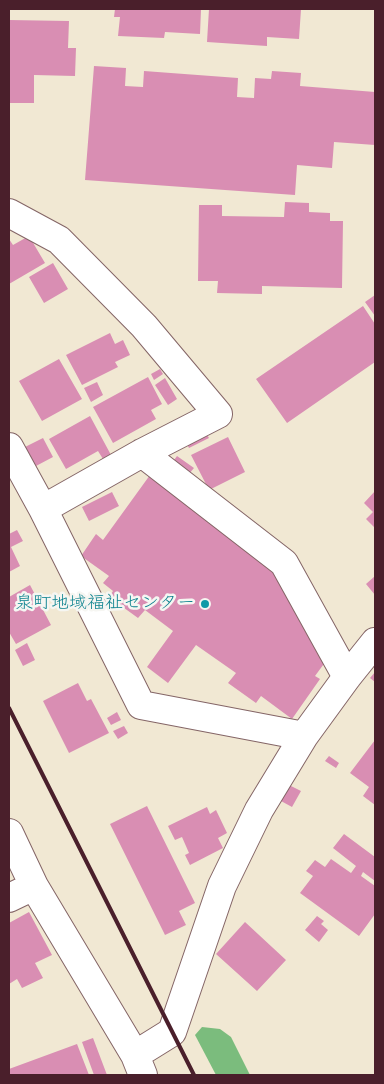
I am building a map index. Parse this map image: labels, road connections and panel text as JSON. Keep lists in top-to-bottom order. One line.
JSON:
{"places":["泉町地域福祉センター"]}
